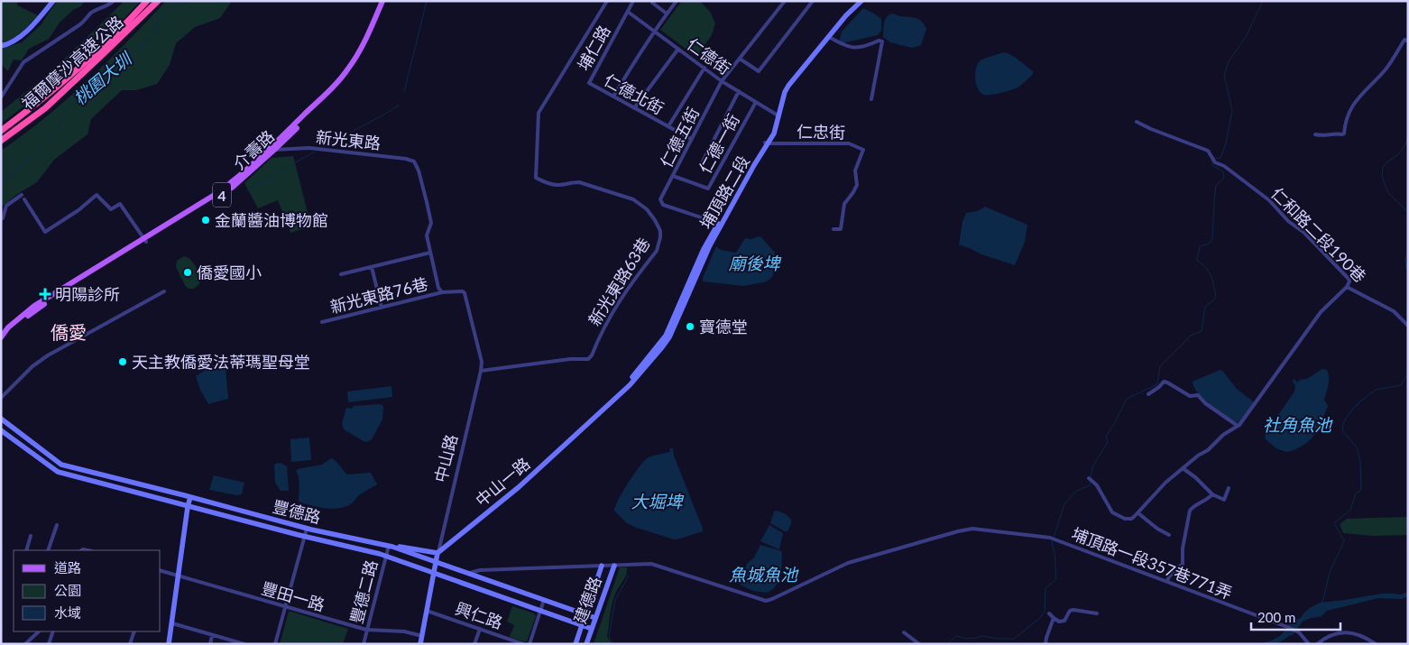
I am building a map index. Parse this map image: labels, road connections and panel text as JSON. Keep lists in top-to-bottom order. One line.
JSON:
{"streets":{"highway":["福爾摩沙高速公路"],"main road":["介壽路","4"],"street":["埔仁路","仁德街","仁德北街","仁忠街","仁德五街","新光東路","仁德一街","埔頂路二段","仁和路二段190巷","新光東路63巷","新光東路76巷","中山路","中山一路","豐德路","埔頂路一段357巷771弄","豐德二路","豐田一路","建德路","興仁路"]},"crossings":[["埔仁路","仁德街"],["埔仁路","仁德北街"],["仁德街","仁德五街"],["仁德街","仁德一街"],["仁德街","埔頂路二段"],["仁德北街","仁德五街"],["仁忠街","埔頂路二段"],["仁德五街","仁德一街"],["仁德五街","埔頂路二段"],["新光東路","介壽路"],["新光東路","新光東路76巷"],["埔頂路二段","中山一路"],["新光東路63巷","新光東路76巷"],["新光東路63巷","中山路"],["新光東路76巷","中山路"],["中山路","中山一路"],["豐德路","埔頂路一段357巷771弄"],["豐德路","豐德二路"],["豐德路","建德路"],["埔頂路一段357巷771弄","建德路"],["豐德二路","豐田一路"]],"districts":["僑愛"],"water":["桃園大圳","廟後埤","社角魚池","大堀埤","魚城魚池"],"places":{"other":["金蘭醬油博物館","僑愛國小","寶德堂","天主教僑愛法蒂瑪聖母堂"],"health":["明陽診所"]},"legend":["道路","公園","水域"],"scale_bar":"200 m"}
